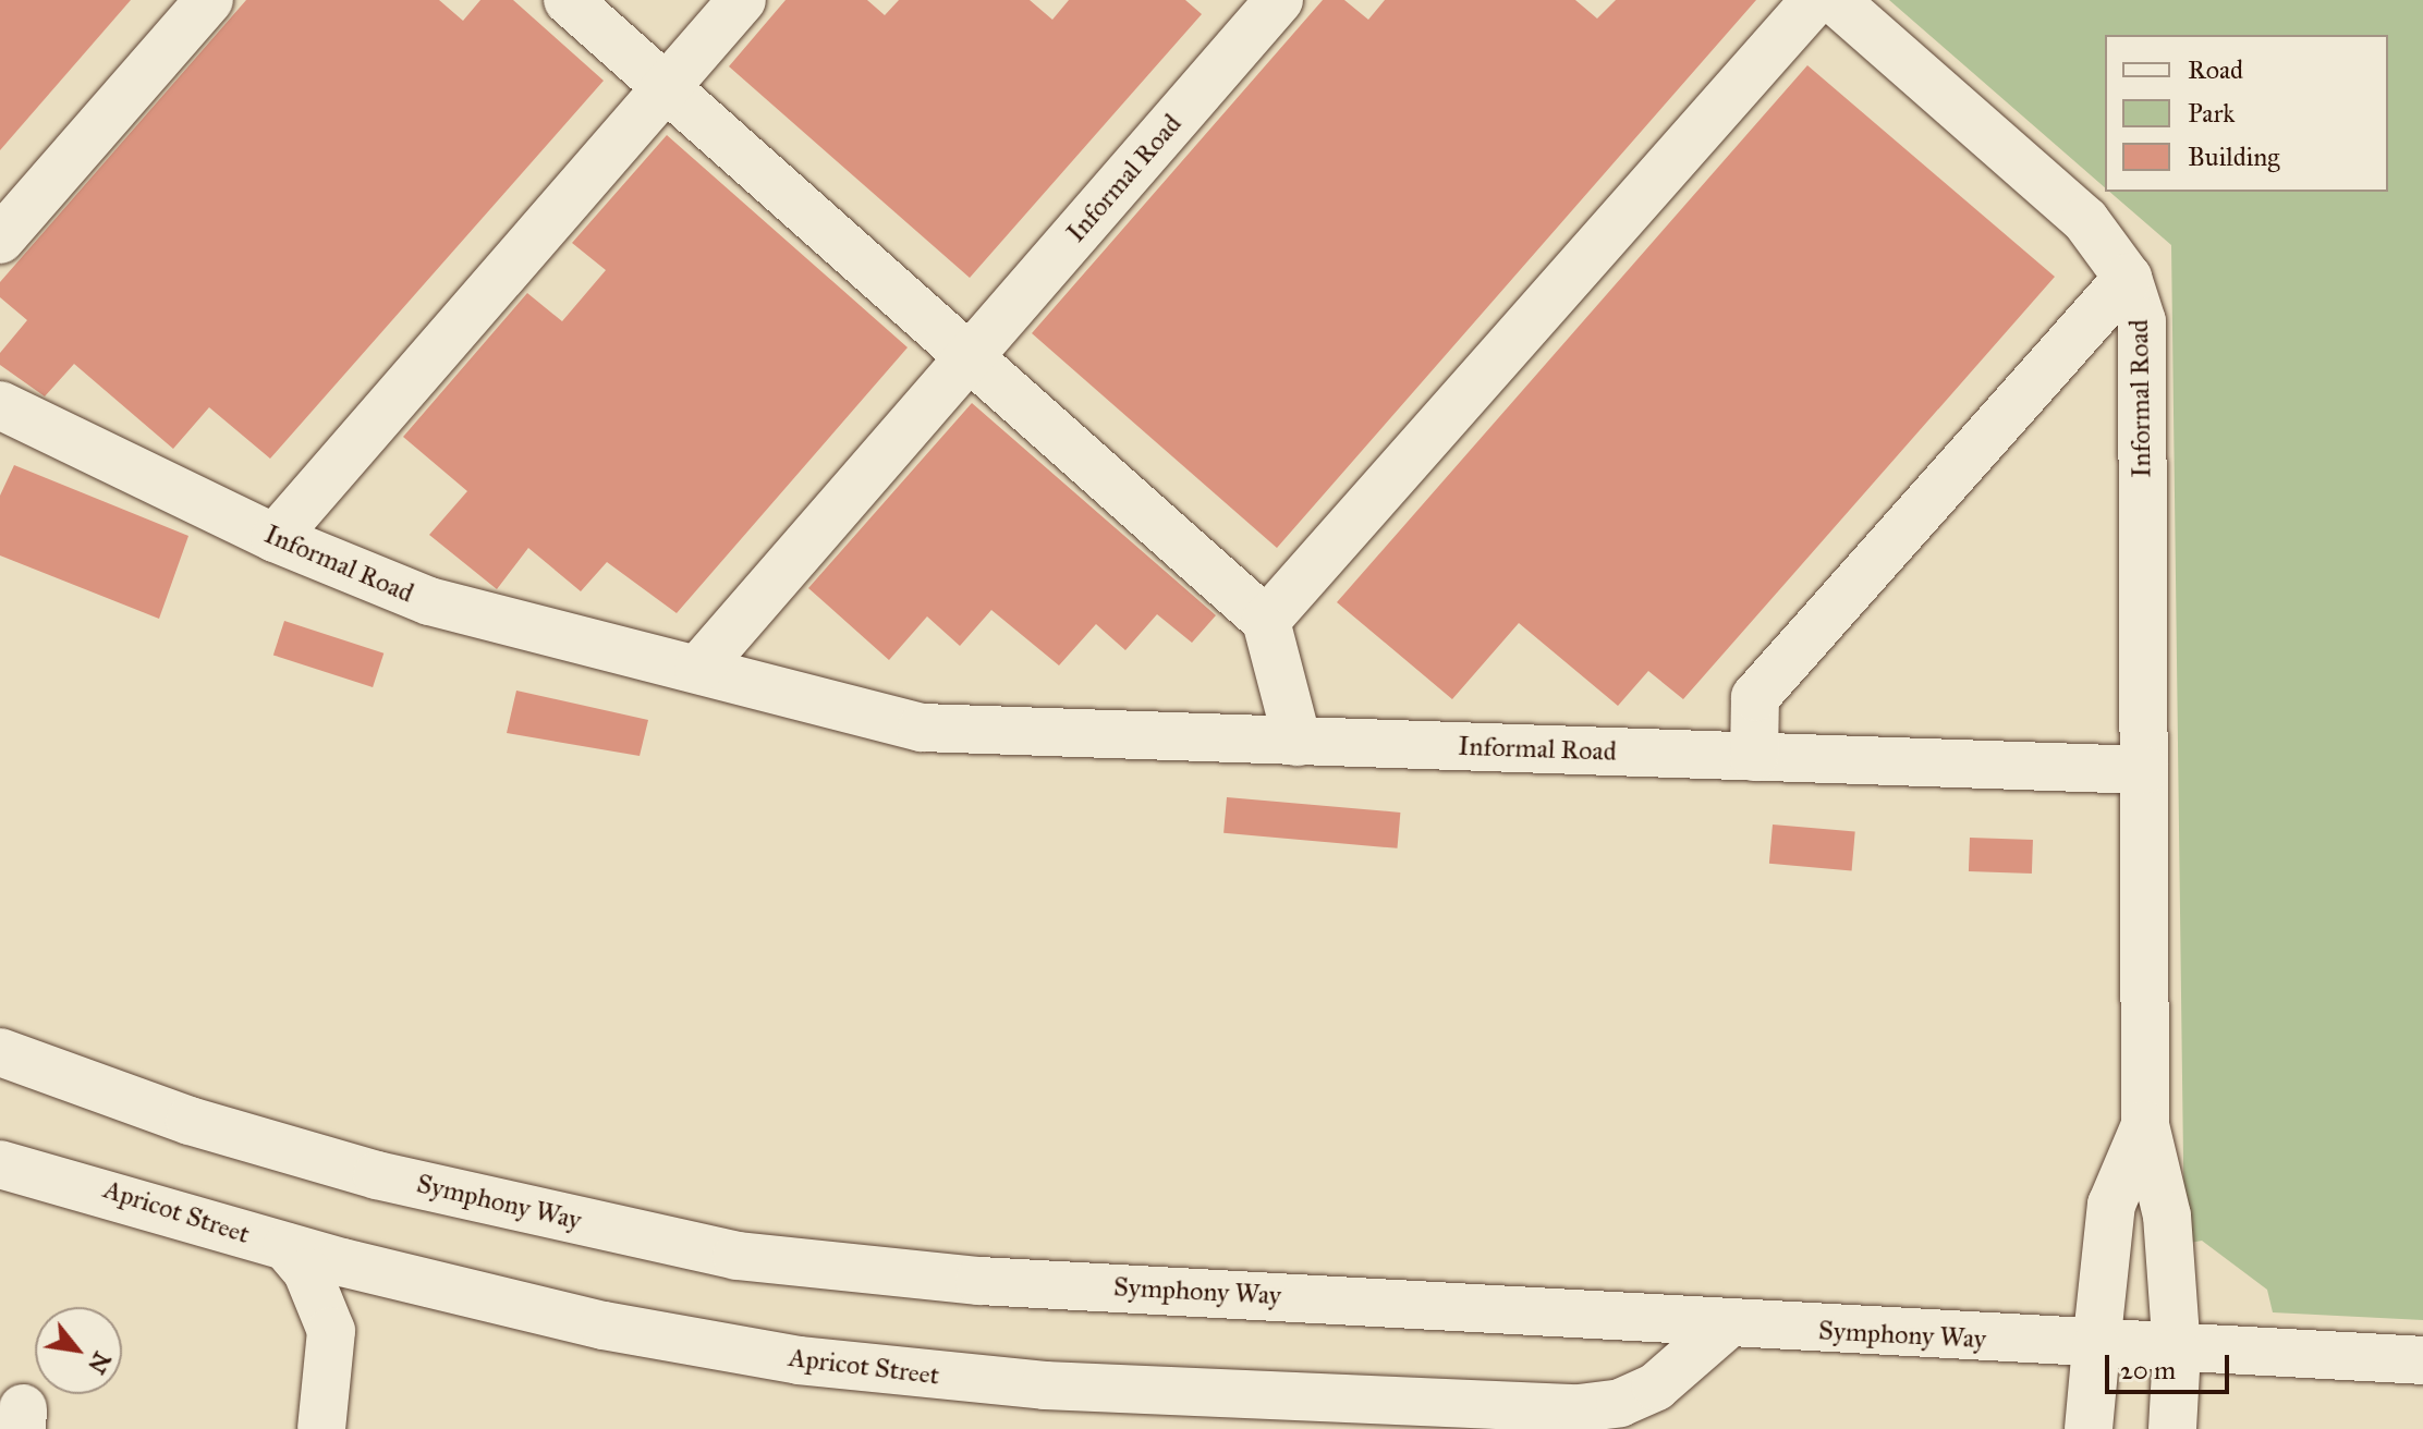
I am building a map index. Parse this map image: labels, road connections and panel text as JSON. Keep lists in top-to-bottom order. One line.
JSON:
{"streets":{"street":["Informal Road","Symphony Way","Apricot Street"]},"crossings":[["Informal Road","Symphony Way"],["Symphony Way","Apricot Street"]],"legend":["Road","Park","Building"],"scale_bar":"20 m","north":"bottom right"}
